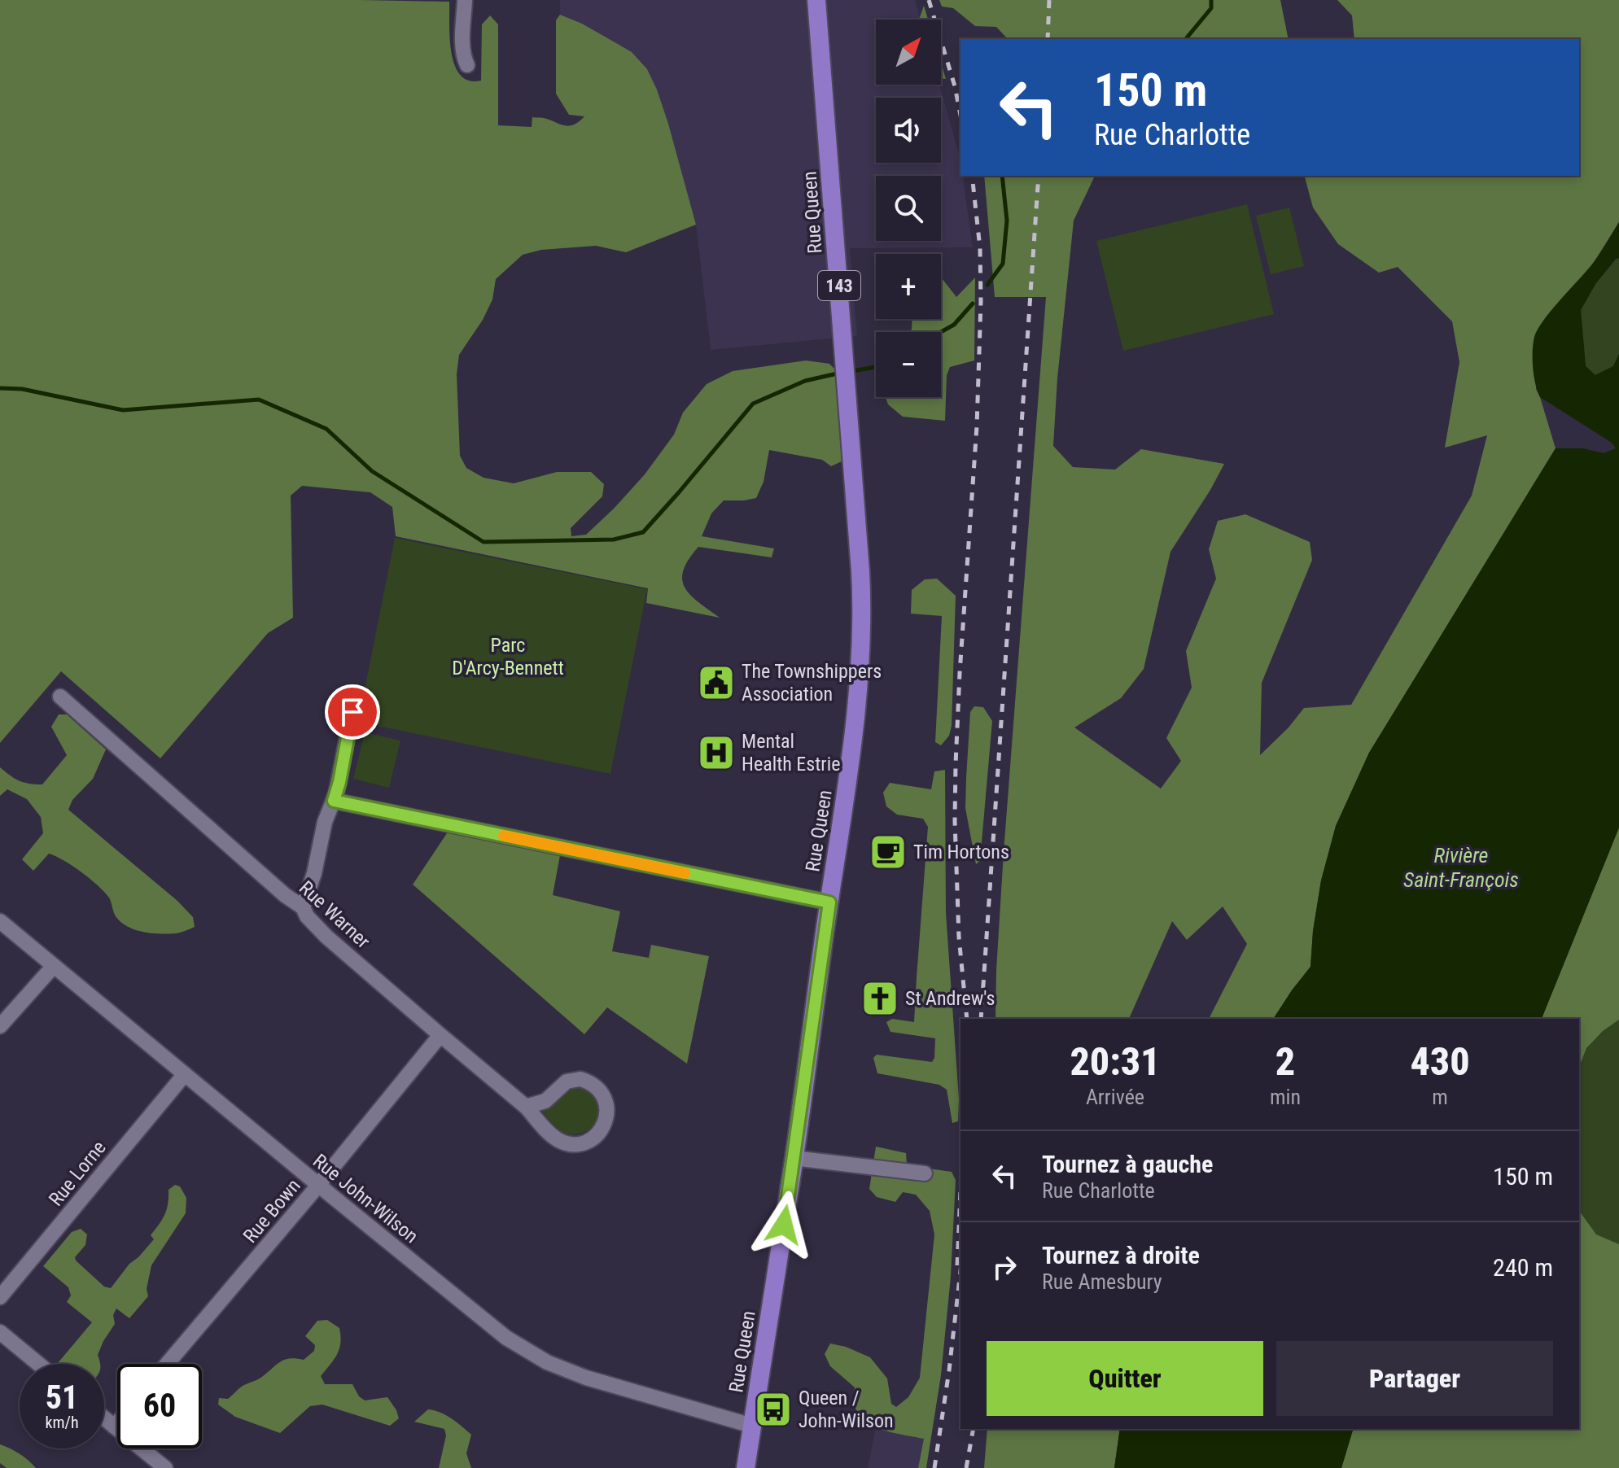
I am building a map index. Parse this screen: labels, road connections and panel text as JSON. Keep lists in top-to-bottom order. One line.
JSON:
{"streets":{"main road":["Rue Queen","143"],"street":["Rue Warner","Rue Lorne","Rue John-Wilson","Rue Bown"]},"crossings":[["Rue Queen","Rue John-Wilson"],["Rue Warner","Rue Bown"],["Rue Lorne","Rue John-Wilson"],["Rue John-Wilson","Rue Bown"]],"water":["Rivière Saint-François"],"parks":["Parc D'Arcy-Bennett"],"places":{"public building":["The Townshippers Association"],"hospital":["Mental Health Estrie"],"cafe":["Tim Hortons"],"church":["St Andrew's"],"bus stop":["Queen / John-Wilson"]},"north":"top right","page":{"map_buttons":["+","−"],"turn":["150 m","Rue Charlotte"],"eta":["20:31","Arrivée","2","min","430","m"],"list":[{"name":"Tournez à gauche","note":"Rue Charlotte","value":"150 m"},{"name":"Tournez à droite","note":"Rue Amesbury","value":"240 m"}],"buttons":["Quitter","Partager"],"speed":"51 km/h","limit":"60"}}
